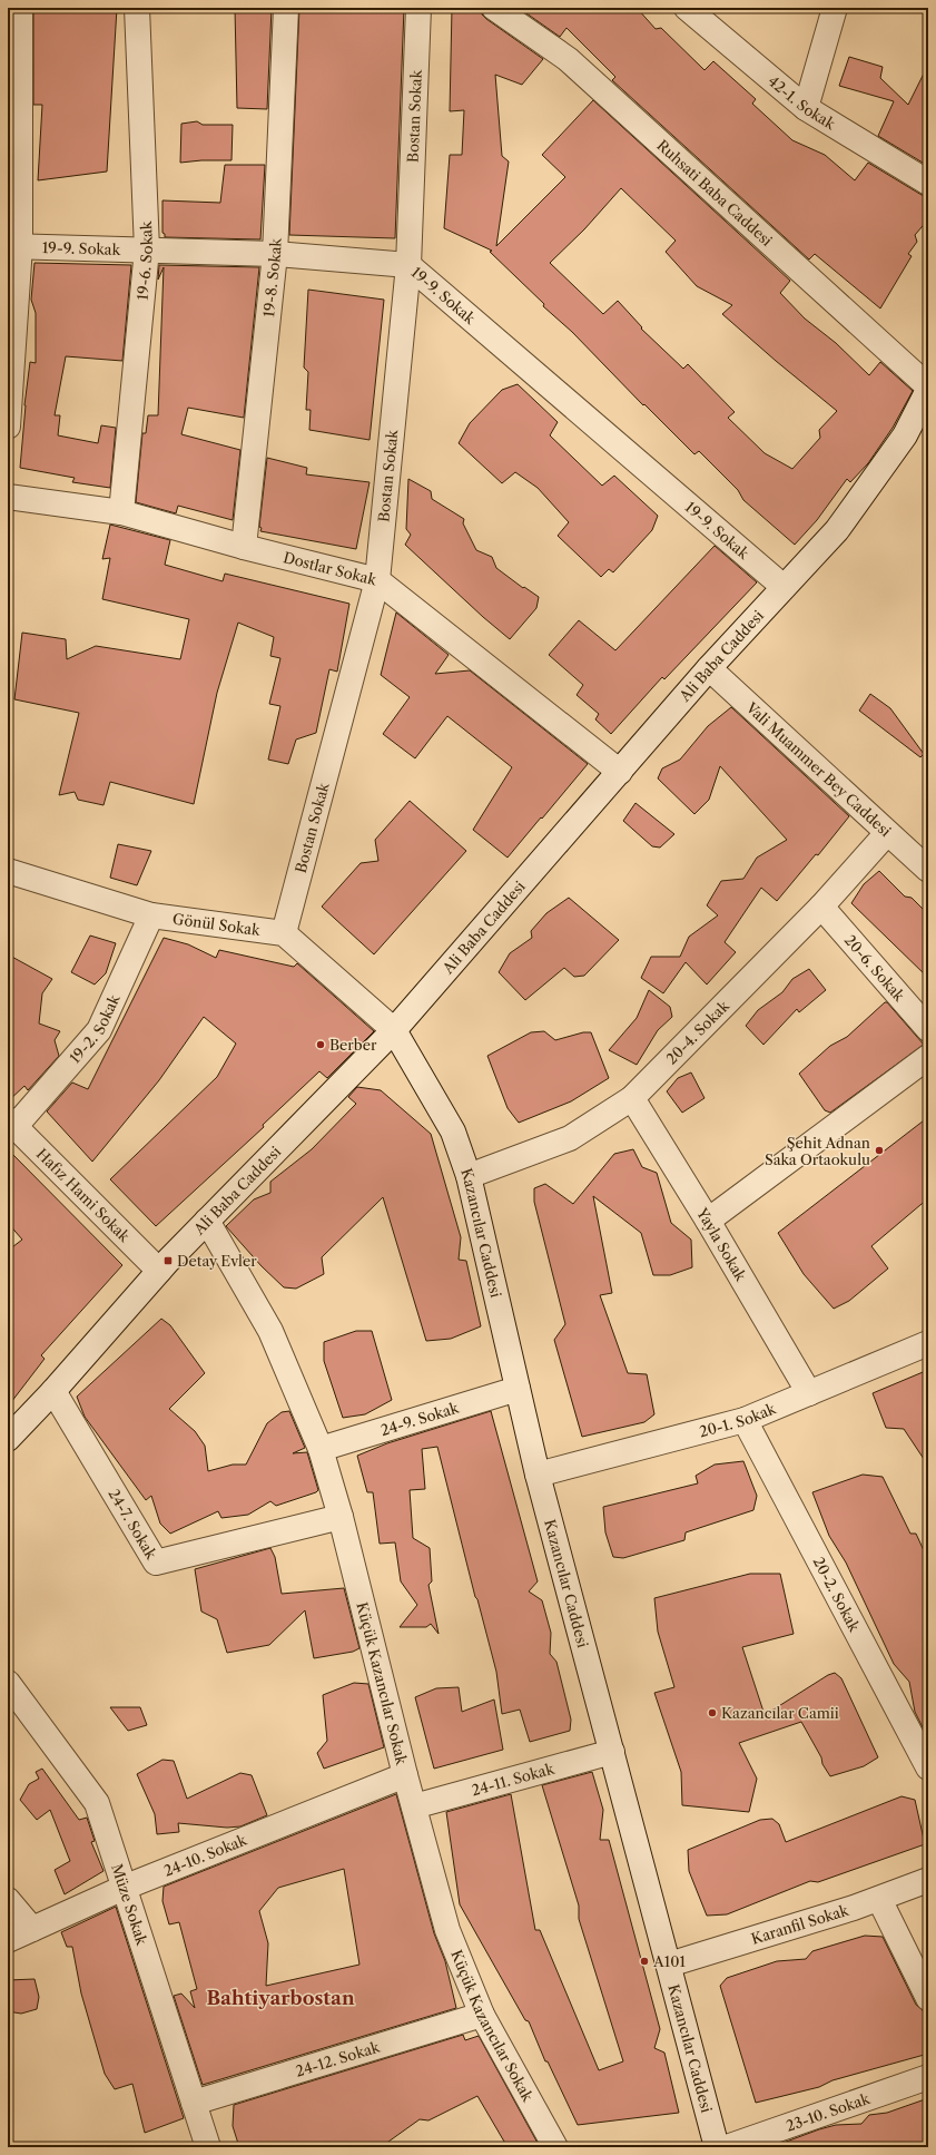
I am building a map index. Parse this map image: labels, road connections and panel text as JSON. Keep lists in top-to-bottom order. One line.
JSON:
{"streets":{"street":["42-1. Sokak","Bostan Sokak","Ruhsati Baba Caddesi","19-9. Sokak","19-6. Sokak","19-8. Sokak","Dostlar Sokak","Ali Baba Caddesi","Vali Muammer Bey Caddesi","Gönül Sokak","20-6. Sokak","19-2. Sokak","20-4. Sokak","Hafız Hami Sokak","Kazancılar Caddesi","Yayla Sokak","24-9. Sokak","20-1. Sokak","24-7. Sokak","20-2. Sokak","Küçük Kazancılar Sokak","24-11. Sokak","24-10. Sokak","Müze Sokak","Karanfil Sokak","24-12. Sokak","23-10. Sokak"]},"crossings":[["Bostan Sokak","19-9. Sokak"],["Bostan Sokak","Dostlar Sokak"],["Bostan Sokak","Gönül Sokak"],["19-9. Sokak","19-6. Sokak"],["19-9. Sokak","19-8. Sokak"],["19-9. Sokak","Ali Baba Caddesi"],["19-6. Sokak","Dostlar Sokak"],["19-8. Sokak","Dostlar Sokak"],["Dostlar Sokak","Ali Baba Caddesi"],["Ali Baba Caddesi","Vali Muammer Bey Caddesi"],["Ali Baba Caddesi","Hafız Hami Sokak"],["Ali Baba Caddesi","Kazancılar Caddesi"],["Ali Baba Caddesi","24-7. Sokak"],["Ali Baba Caddesi","Küçük Kazancılar Sokak"],["Vali Muammer Bey Caddesi","20-4. Sokak"],["Gönül Sokak","19-2. Sokak"],["20-6. Sokak","20-4. Sokak"],["19-2. Sokak","Hafız Hami Sokak"],["20-4. Sokak","Kazancılar Caddesi"],["20-4. Sokak","Yayla Sokak"],["Kazancılar Caddesi","24-9. Sokak"],["Kazancılar Caddesi","20-1. Sokak"],["Kazancılar Caddesi","24-11. Sokak"],["Kazancılar Caddesi","Karanfil Sokak"],["Yayla Sokak","20-1. Sokak"],["24-9. Sokak","Küçük Kazancılar Sokak"],["20-1. Sokak","20-2. Sokak"],["24-7. Sokak","Küçük Kazancılar Sokak"],["Küçük Kazancılar Sokak","24-11. Sokak"],["Küçük Kazancılar Sokak","24-10. Sokak"],["Küçük Kazancılar Sokak","24-12. Sokak"],["24-10. Sokak","Müze Sokak"],["Müze Sokak","24-12. Sokak"]],"districts":["Bahtiyarbostan"],"places":{"other":["Berber","Şehit Adnan Saka Ortaokulu","Kazancılar Camii","A101"],"transit":["Detay Evler"]}}
